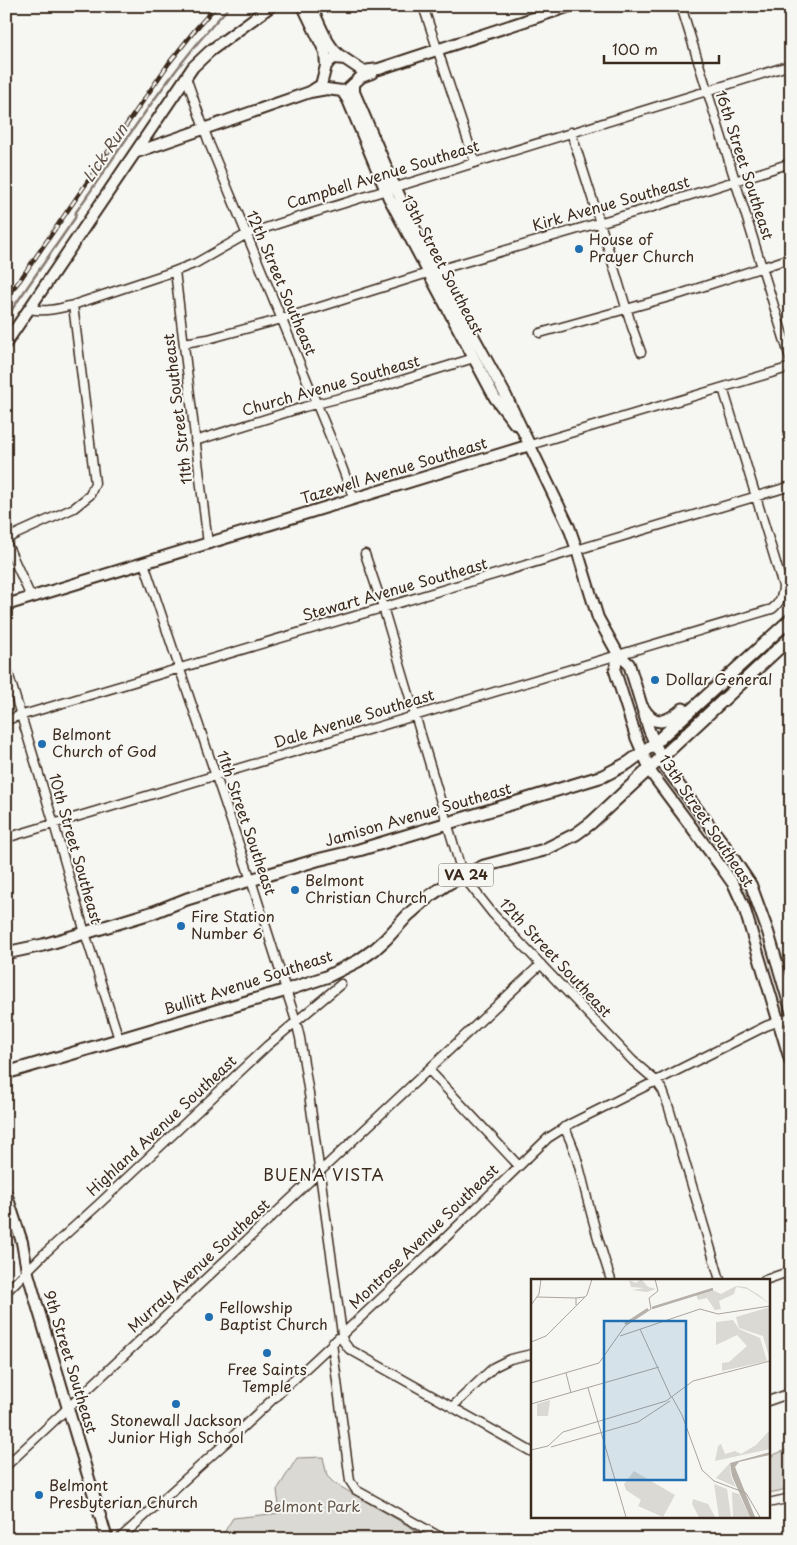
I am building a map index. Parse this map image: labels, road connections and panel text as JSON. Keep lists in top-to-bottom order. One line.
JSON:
{"streets":{"main road":["Jamison Avenue Southeast","VA 24","Bullitt Avenue Southeast"],"street":["16th Street Southeast","Campbell Avenue Southeast","Kirk Avenue Southeast","13th Street Southeast","12th Street Southeast","Church Avenue Southeast","11th Street Southeast","Tazewell Avenue Southeast","Stewart Avenue Southeast","Dale Avenue Southeast","10th Street Southeast","Highland Avenue Southeast","Montrose Avenue Southeast","Murray Avenue Southeast","9th Street Southeast"]},"crossings":[["16th Street Southeast","Campbell Avenue Southeast"],["16th Street Southeast","Kirk Avenue Southeast"],["Campbell Avenue Southeast","13th Street Southeast"],["Campbell Avenue Southeast","12th Street Southeast"],["Campbell Avenue Southeast","11th Street Southeast"],["Kirk Avenue Southeast","13th Street Southeast"],["Kirk Avenue Southeast","12th Street Southeast"],["Kirk Avenue Southeast","11th Street Southeast"],["13th Street Southeast","Church Avenue Southeast"],["13th Street Southeast","Tazewell Avenue Southeast"],["13th Street Southeast","Stewart Avenue Southeast"],["13th Street Southeast","Dale Avenue Southeast"],["13th Street Southeast","Jamison Avenue Southeast"],["13th Street Southeast","VA 24"],["13th Street Southeast","Bullitt Avenue Southeast"],["13th Street Southeast","Montrose Avenue Southeast"],["12th Street Southeast","Church Avenue Southeast"],["12th Street Southeast","Tazewell Avenue Southeast"],["12th Street Southeast","Stewart Avenue Southeast"],["12th Street Southeast","Dale Avenue Southeast"],["12th Street Southeast","Jamison Avenue Southeast"],["12th Street Southeast","Bullitt Avenue Southeast"],["12th Street Southeast","Montrose Avenue Southeast"],["12th Street Southeast","Murray Avenue Southeast"],["Church Avenue Southeast","11th Street Southeast"],["11th Street Southeast","Tazewell Avenue Southeast"],["11th Street Southeast","Stewart Avenue Southeast"],["11th Street Southeast","Dale Avenue Southeast"],["11th Street Southeast","Jamison Avenue Southeast"],["11th Street Southeast","Bullitt Avenue Southeast"],["11th Street Southeast","Highland Avenue Southeast"],["11th Street Southeast","Montrose Avenue Southeast"],["11th Street Southeast","Murray Avenue Southeast"],["Stewart Avenue Southeast","Dale Avenue Southeast"],["Stewart Avenue Southeast","10th Street Southeast"],["Dale Avenue Southeast","10th Street Southeast"],["Jamison Avenue Southeast","10th Street Southeast"],["10th Street Southeast","Bullitt Avenue Southeast"],["VA 24","Bullitt Avenue Southeast"],["Highland Avenue Southeast","9th Street Southeast"],["Murray Avenue Southeast","9th Street Southeast"]],"districts":["BUENA VISTA"],"water":["Lick Run"],"parks":["Belmont Park"],"places":["House of Prayer Church","Dollar General","Belmont Church of God","Belmont Christian Church","Fire Station Number 6","Fellowship Baptist Church","Free Saints Temple","Stonewall Jackson Junior High School","Belmont Presbyterian Church"],"scale_bar":"100 m"}
